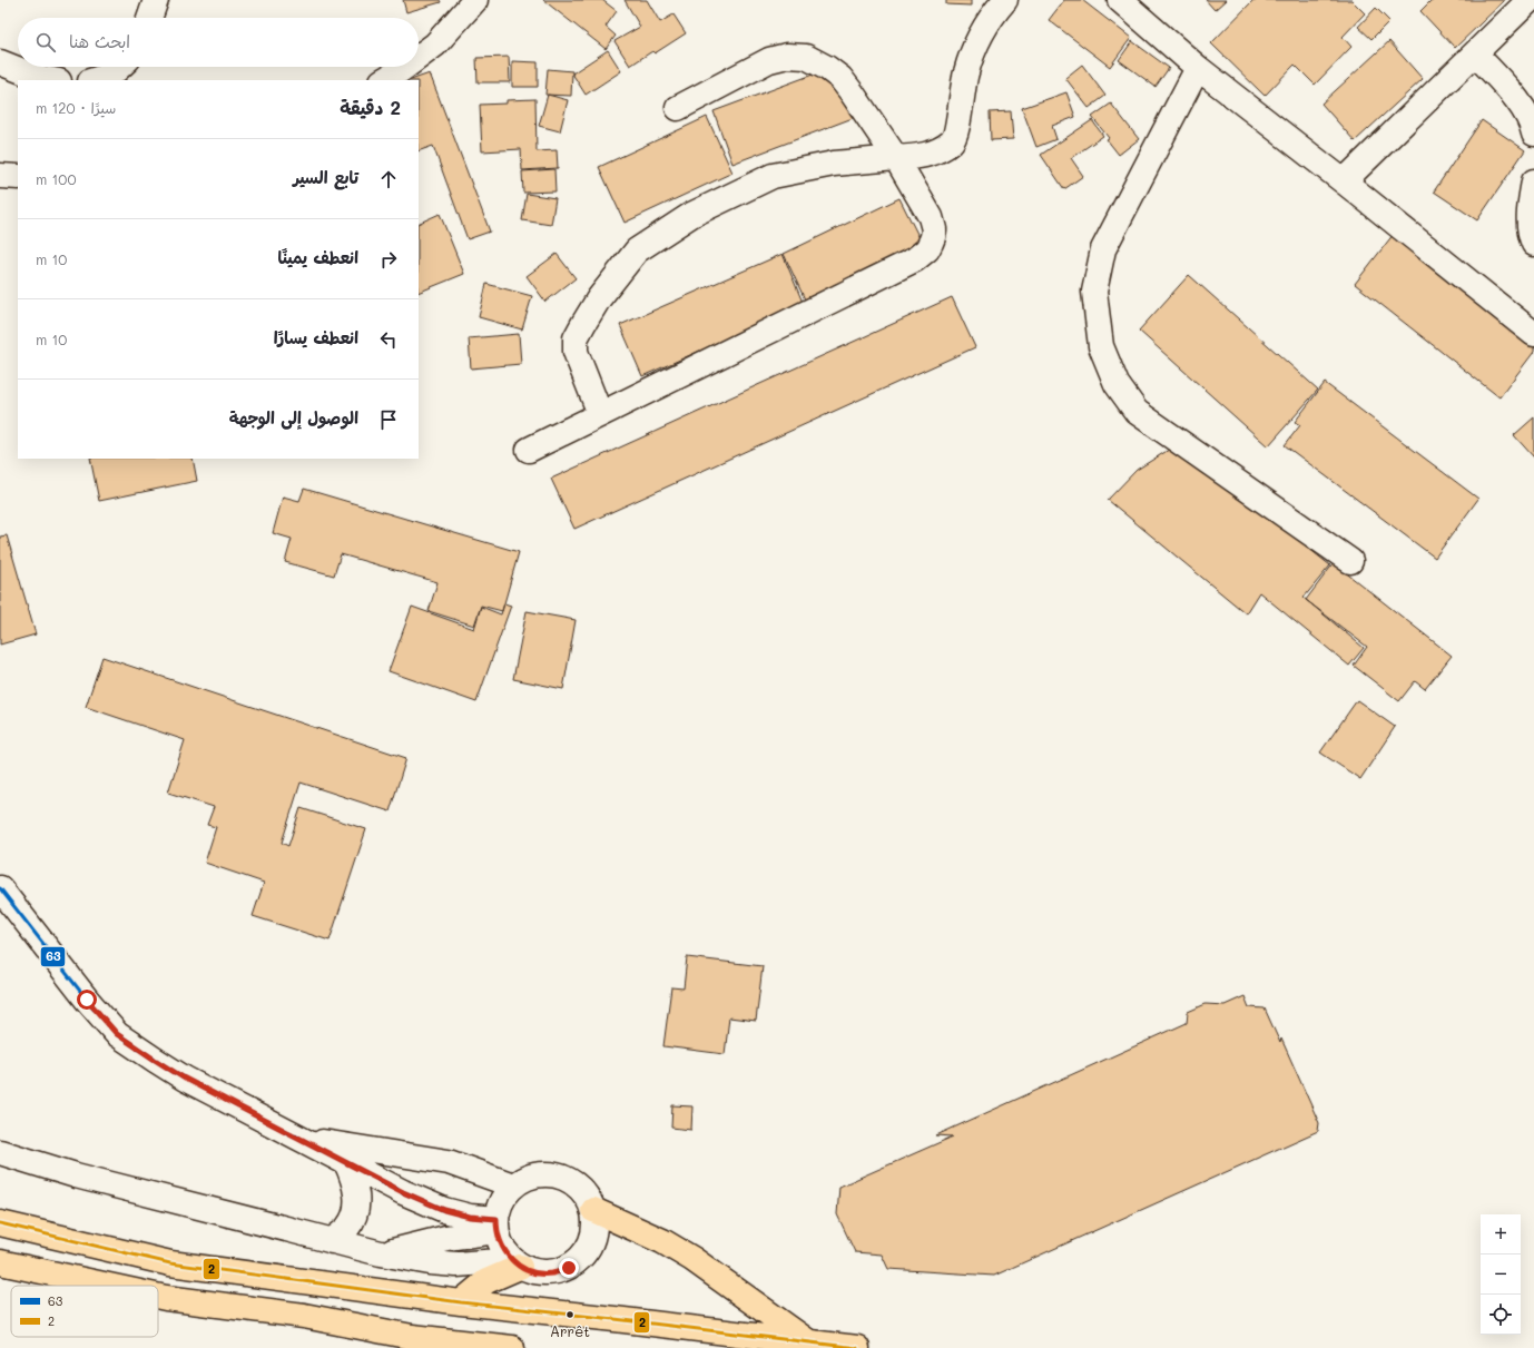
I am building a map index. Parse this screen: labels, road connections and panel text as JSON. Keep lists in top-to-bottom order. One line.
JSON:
{"places":["Arrêt"],"lines":["transit line 63","transit line 2"],"legend":["63","2"],"page":{"search":"ابحث هنا","heading":["2 دقيقة","سيرًا · 120 m"],"list":[["تابع السير","100 m"],["انعطف يمينًا","10 m"],["انعطف يسارًا","10 m"],"الوصول إلى الوجهة"],"map_buttons":["+","−"]}}
